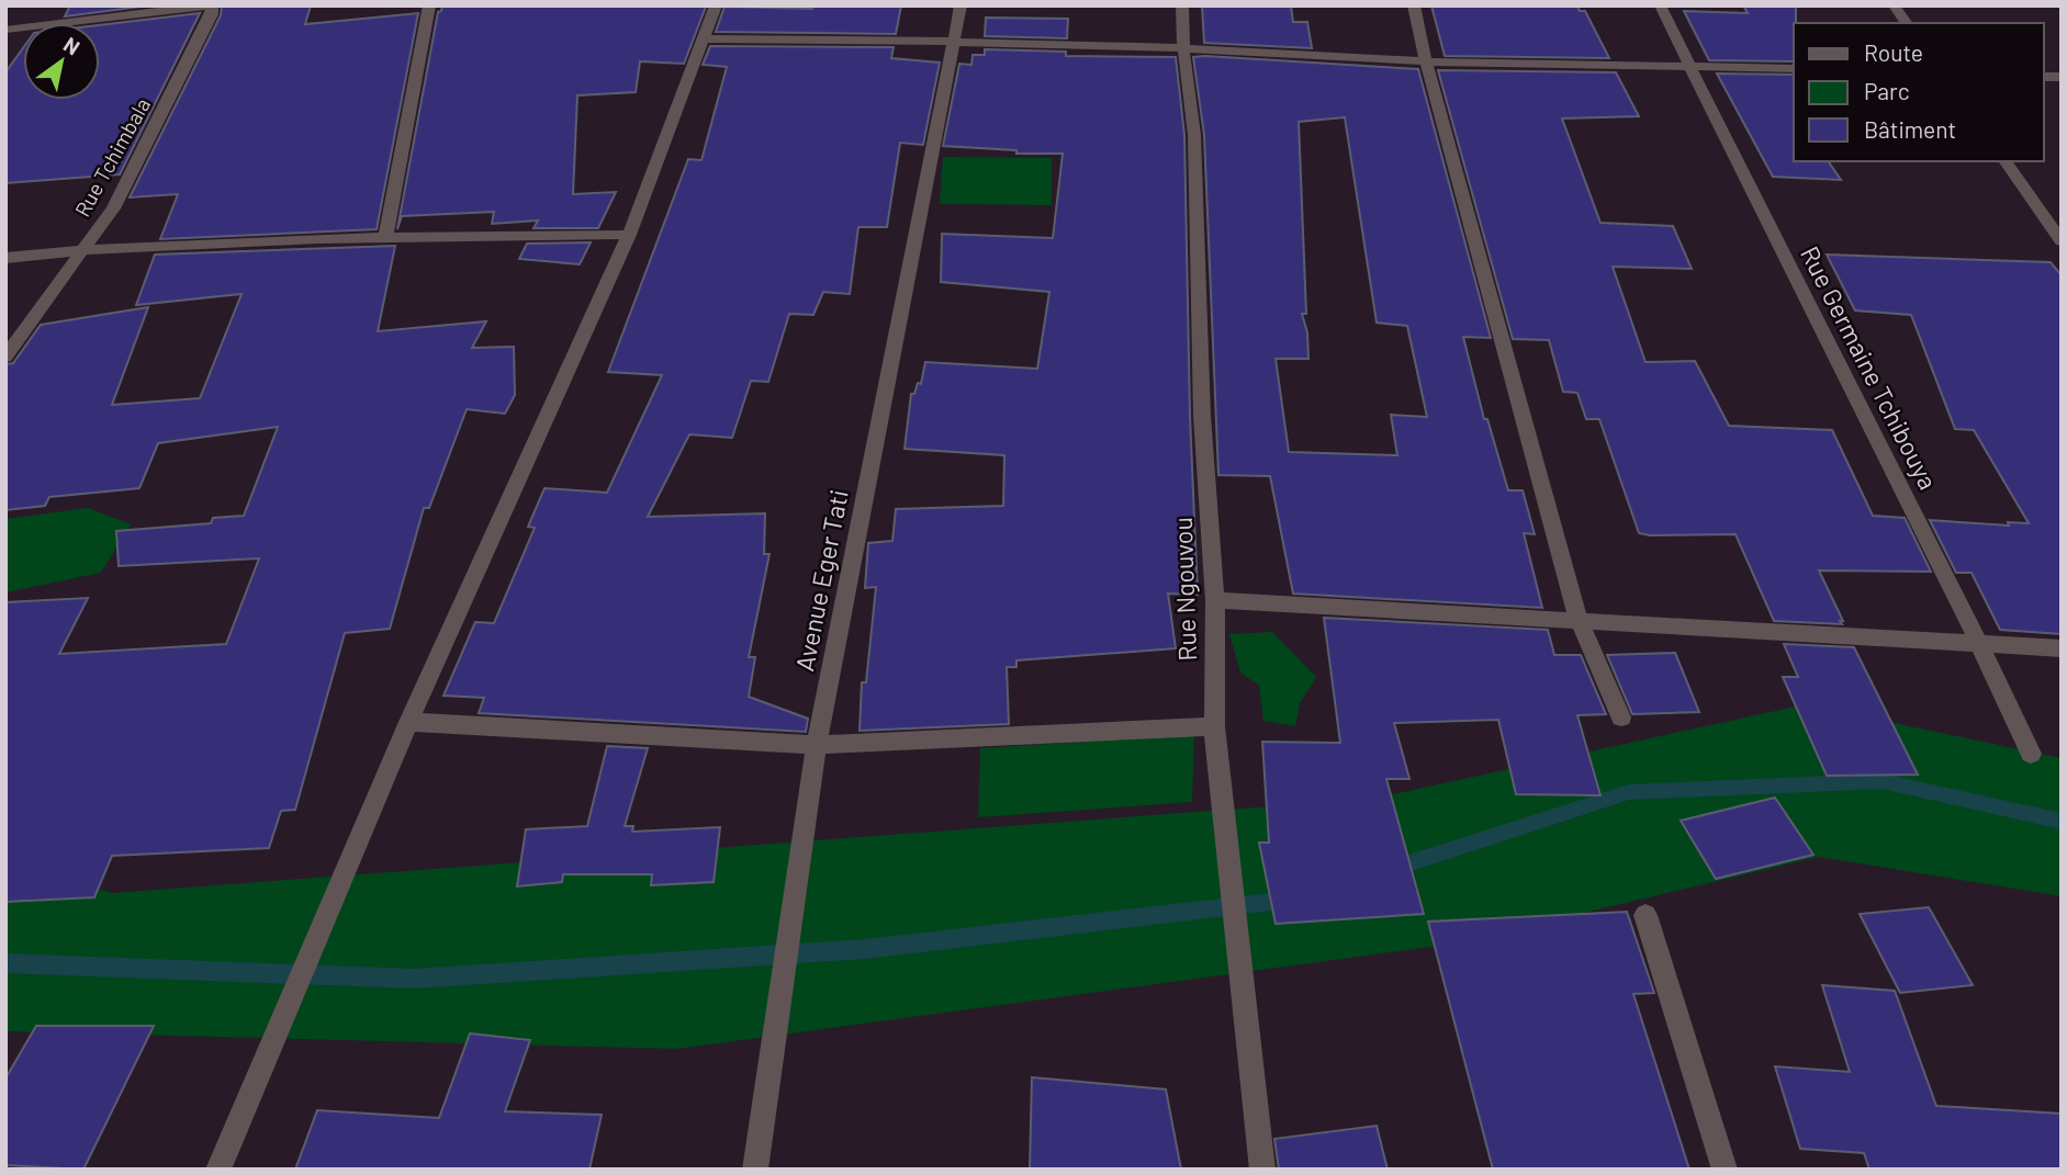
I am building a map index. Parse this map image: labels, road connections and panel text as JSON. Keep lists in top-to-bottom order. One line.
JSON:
{"streets":{"street":["Rue Tchimbala","Rue Germaine Tchibouya","Avenue Eger Tati","Rue Ngouvou"]},"legend":["Route","Parc","Bâtiment"],"north":"top right"}
